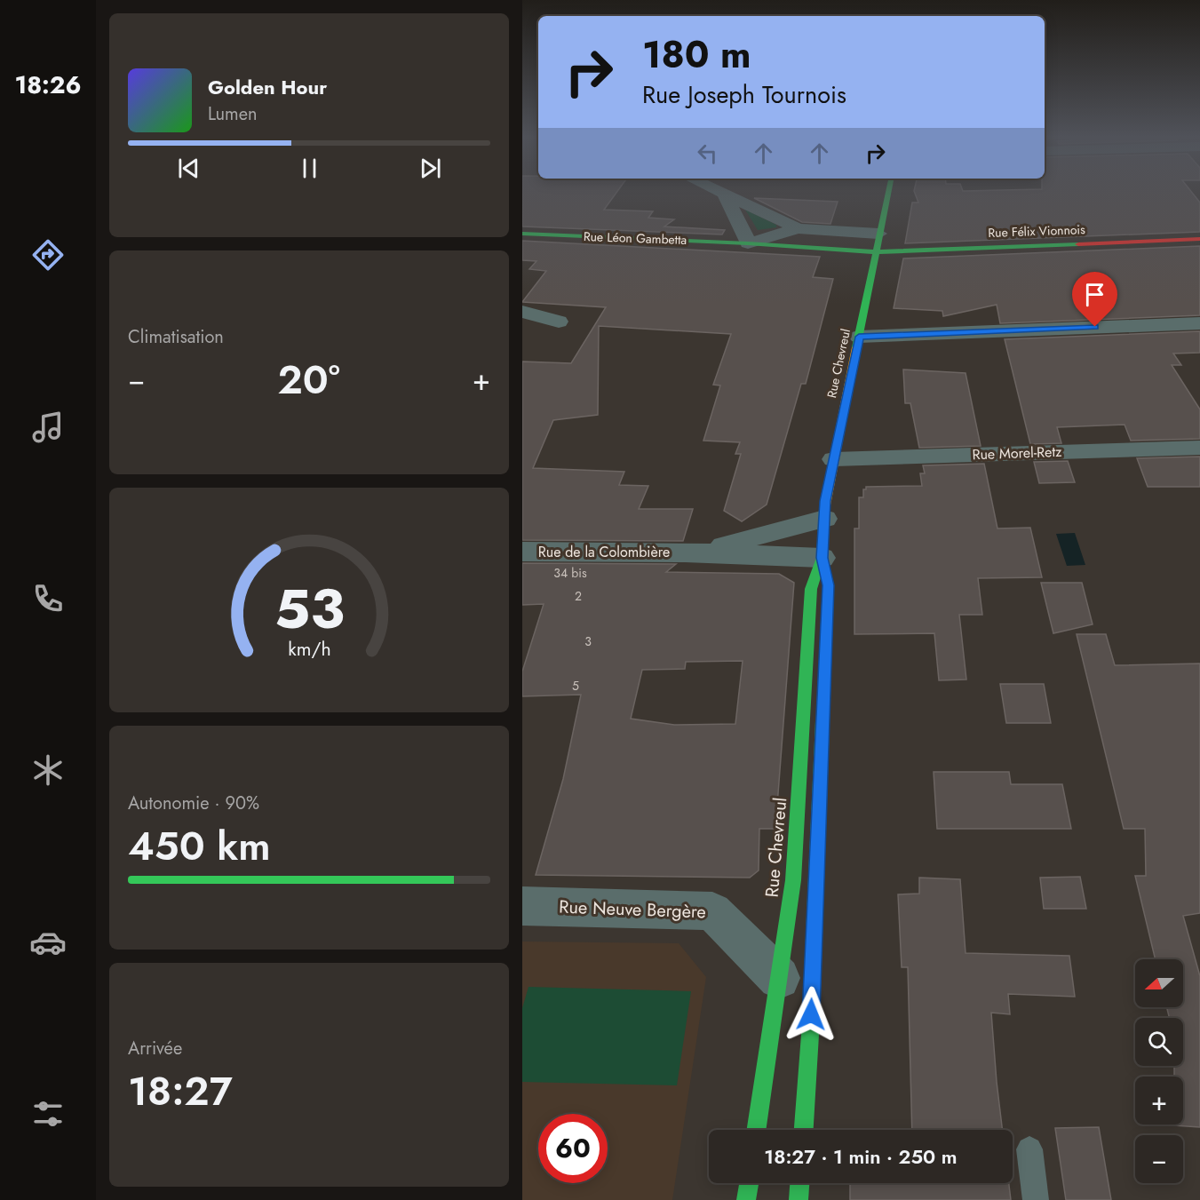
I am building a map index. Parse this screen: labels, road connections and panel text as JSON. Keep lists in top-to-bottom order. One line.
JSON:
{"streets":{"main road":["Rue Félix Vionnois","Rue Léon Gambetta","Rue Chevreul"],"street":["Rue Morel-Retz","Rue de la Colombière","Rue Neuve Bergère"]},"crossings":[["Rue Félix Vionnois","Rue Léon Gambetta"],["Rue Félix Vionnois","Rue Chevreul"],["Rue Léon Gambetta","Rue Chevreul"],["Rue Chevreul","Rue Morel-Retz"],["Rue Chevreul","Rue de la Colombière"],["Rue Chevreul","Rue Neuve Bergère"]],"house_numbers":["34 bis","2","3","5"],"north":"left","page":{"tabs":"18:26","turn":["180 m","Rue Joseph Tournois"],"song":["Golden Hour","Lumen"],"tile":["Climatisation",["Autonomie · 90%","450 km"],["Arrivée","18:27"]],"heat":["−","20°","+"],"map_buttons":["+","−"],"limit":"60","trip":"18:27 · 1 min · 250 m","gauge":["53","km/h"]}}
